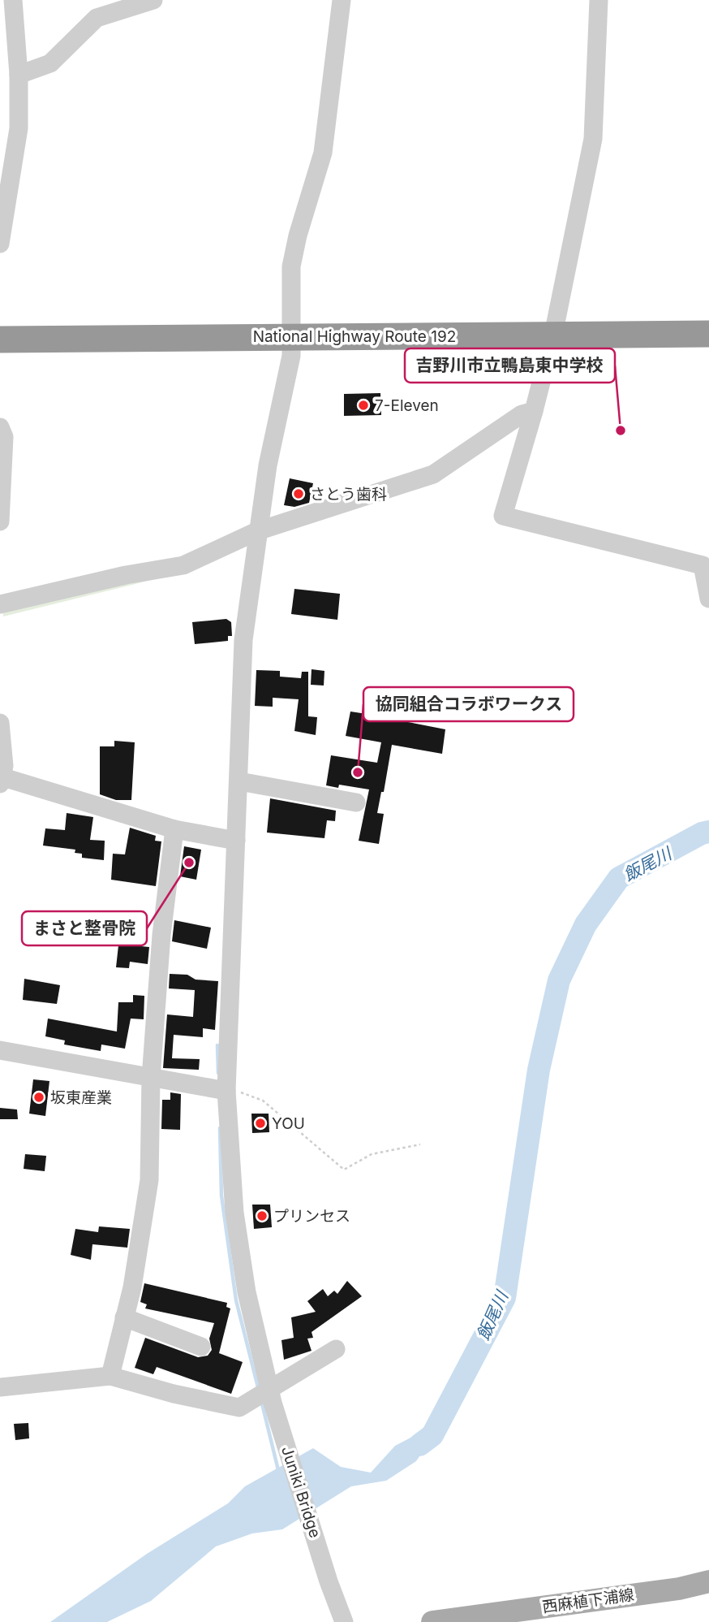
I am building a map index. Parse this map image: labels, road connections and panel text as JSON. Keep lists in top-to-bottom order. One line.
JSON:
{"streets":{"highway":["National Highway Route 192"],"main road":["西麻植下浦線"],"street":["Juniki Bridge"]},"crossings":[["National Highway Route 192","Juniki Bridge"]],"water":["飯尾川"],"places":["7-Eleven","吉野川市立鴨島東中学校","さとう歯科","協同組合コラボワークス","まさと整骨院","坂東産業","YOU","プリンセス"]}
